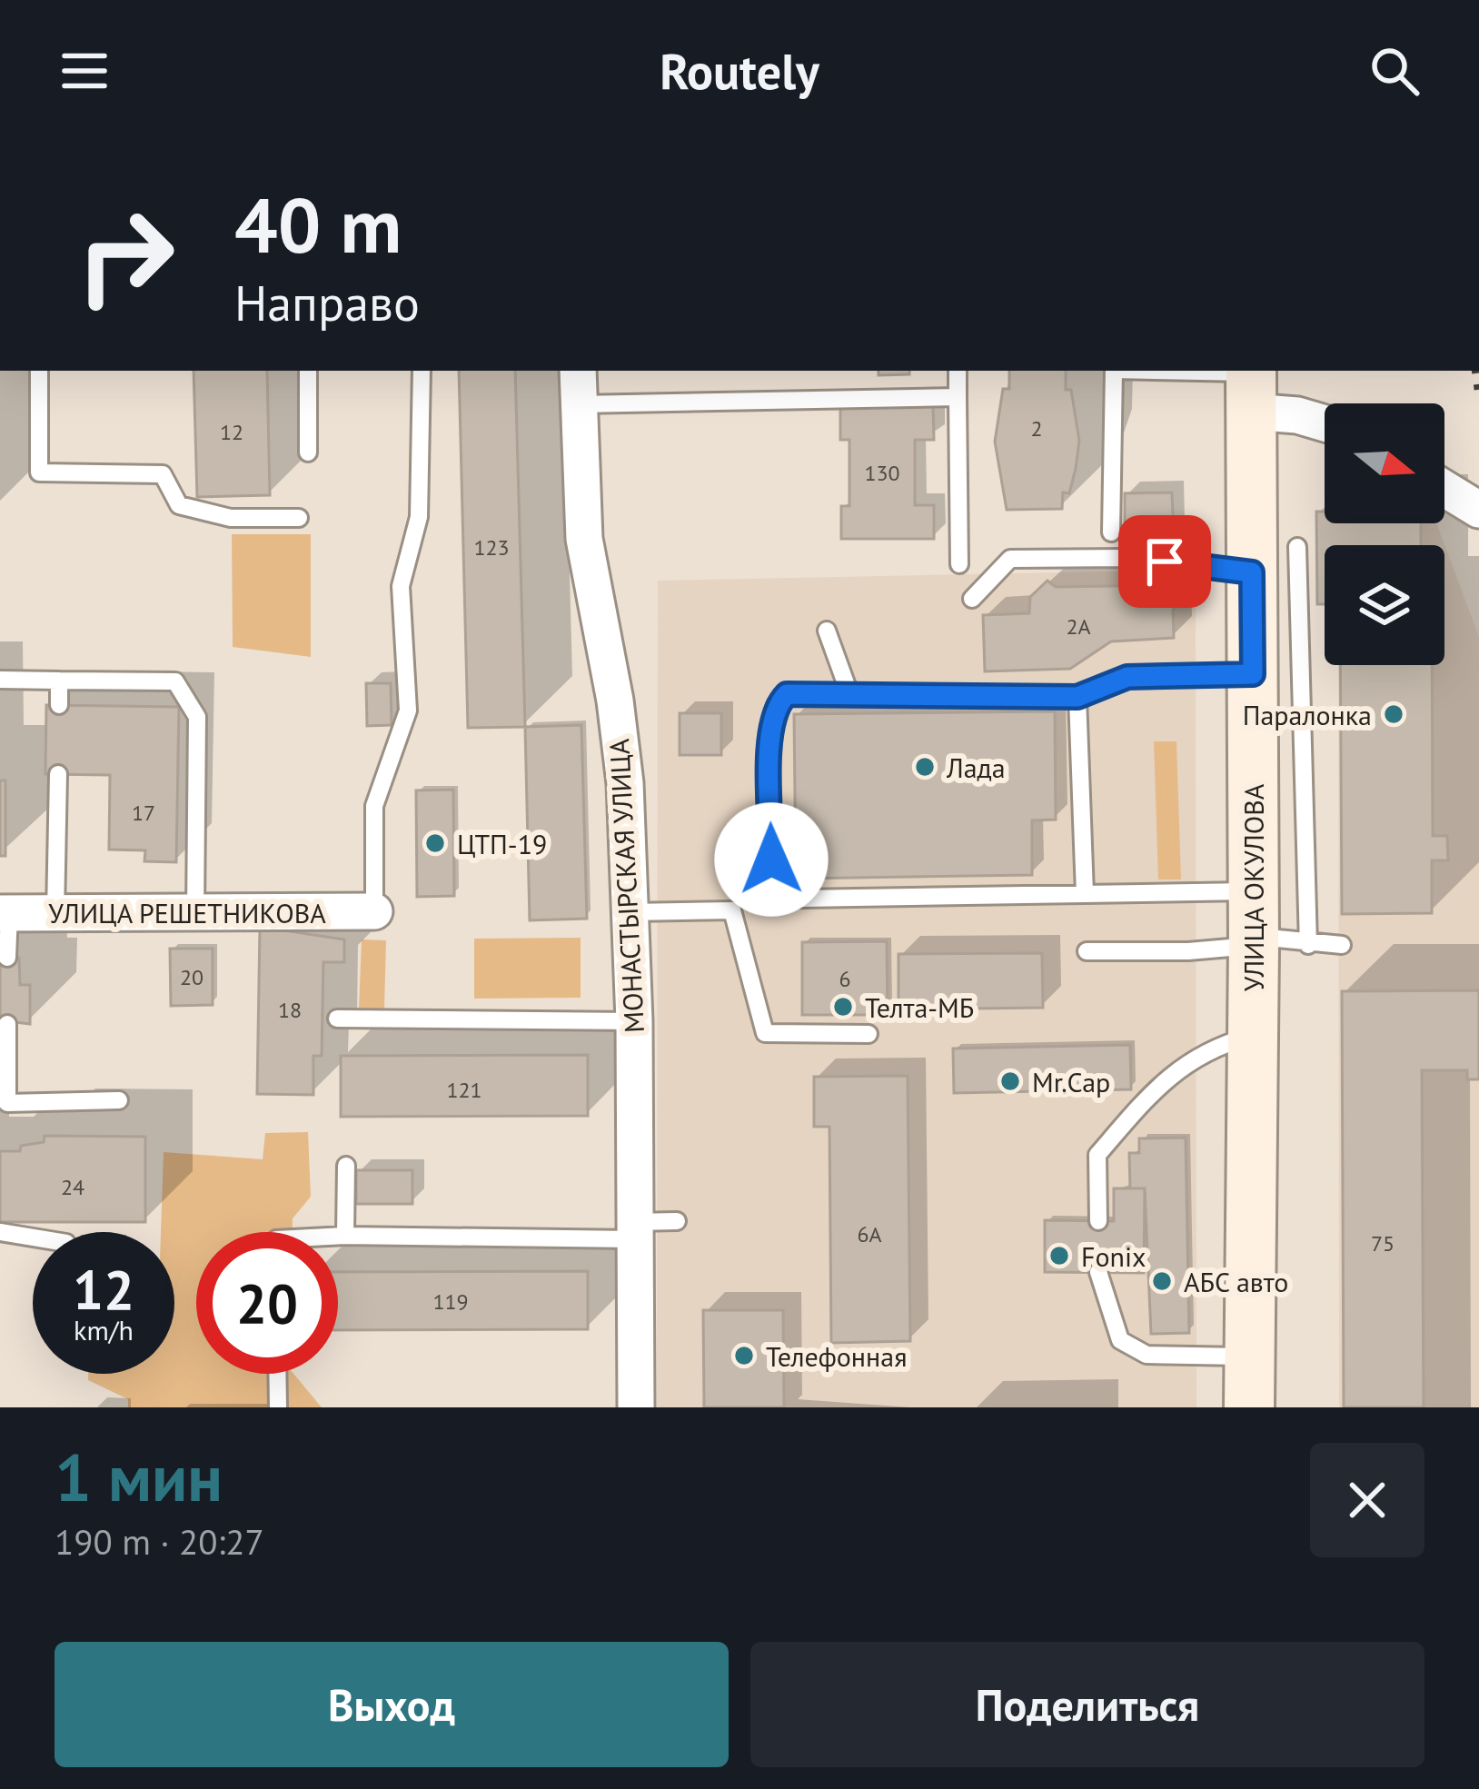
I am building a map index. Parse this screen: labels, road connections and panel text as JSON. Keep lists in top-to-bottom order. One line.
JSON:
{"streets":{"main road":["УЛИЦА ОКУЛОВА"],"street":["МОНАСТЫРСКАЯ УЛИЦА","УЛИЦА РЕШЕТНИКОВА"]},"places":["Паралонка","Лада","ЦТП-19","Телта-МБ","Mr.Cap","Fonix","АБС авто","Телефонная"],"house_numbers":["2","12","130","123","2А","17","20","6","18","121","24","6А","75","119"],"north":"right","page":{"header":"Routely","turn":["40 m","Направо"],"speed":"12 km/h","limit":"20","heading":["1 мин","190 m · 20:27"],"buttons":["Выход","Поделиться"]}}
